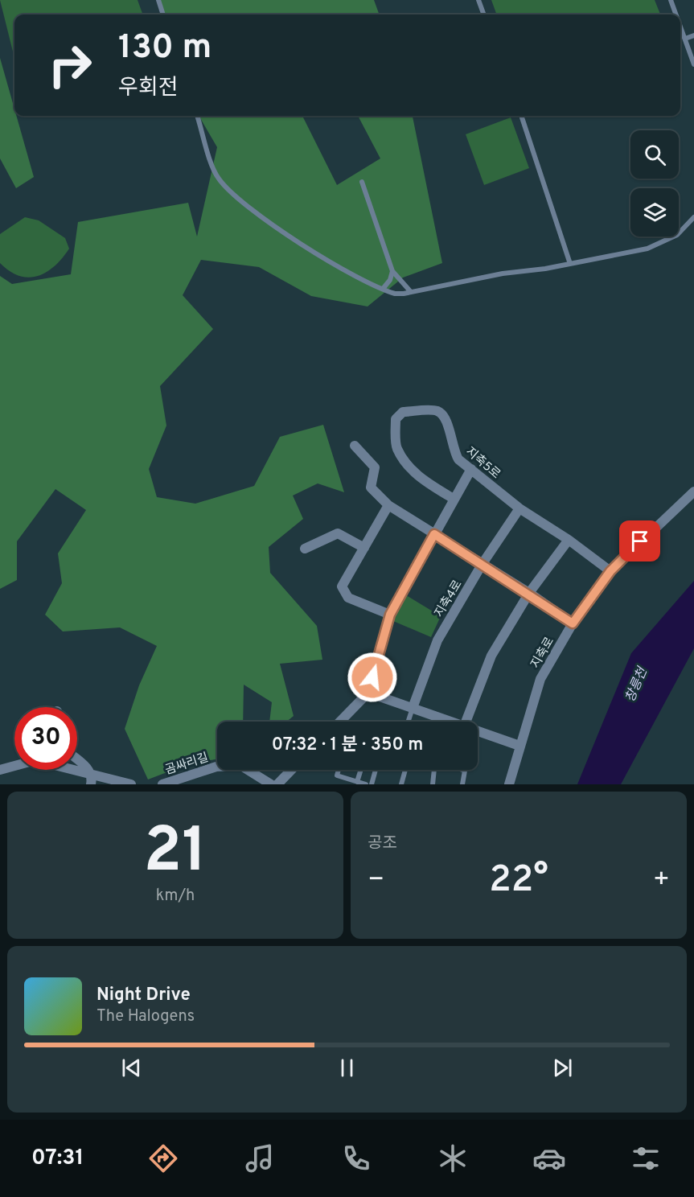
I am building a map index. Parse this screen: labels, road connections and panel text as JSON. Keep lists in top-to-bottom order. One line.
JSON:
{"streets":{"street":["지축5로","지축4로","지축로","곰싸리길"]},"crossings":[["지축5로","지축4로"],["지축5로","지축로"]],"water":["창릉천"],"page":{"turn":["130 m","우회전"],"limit":"30","trip":"07:32 · 1 분 · 350 m","tile":[["21","km/h"],"공조"],"heat":["−","22°","+"],"song":["Night Drive","The Halogens"],"tabs":"07:31"}}
